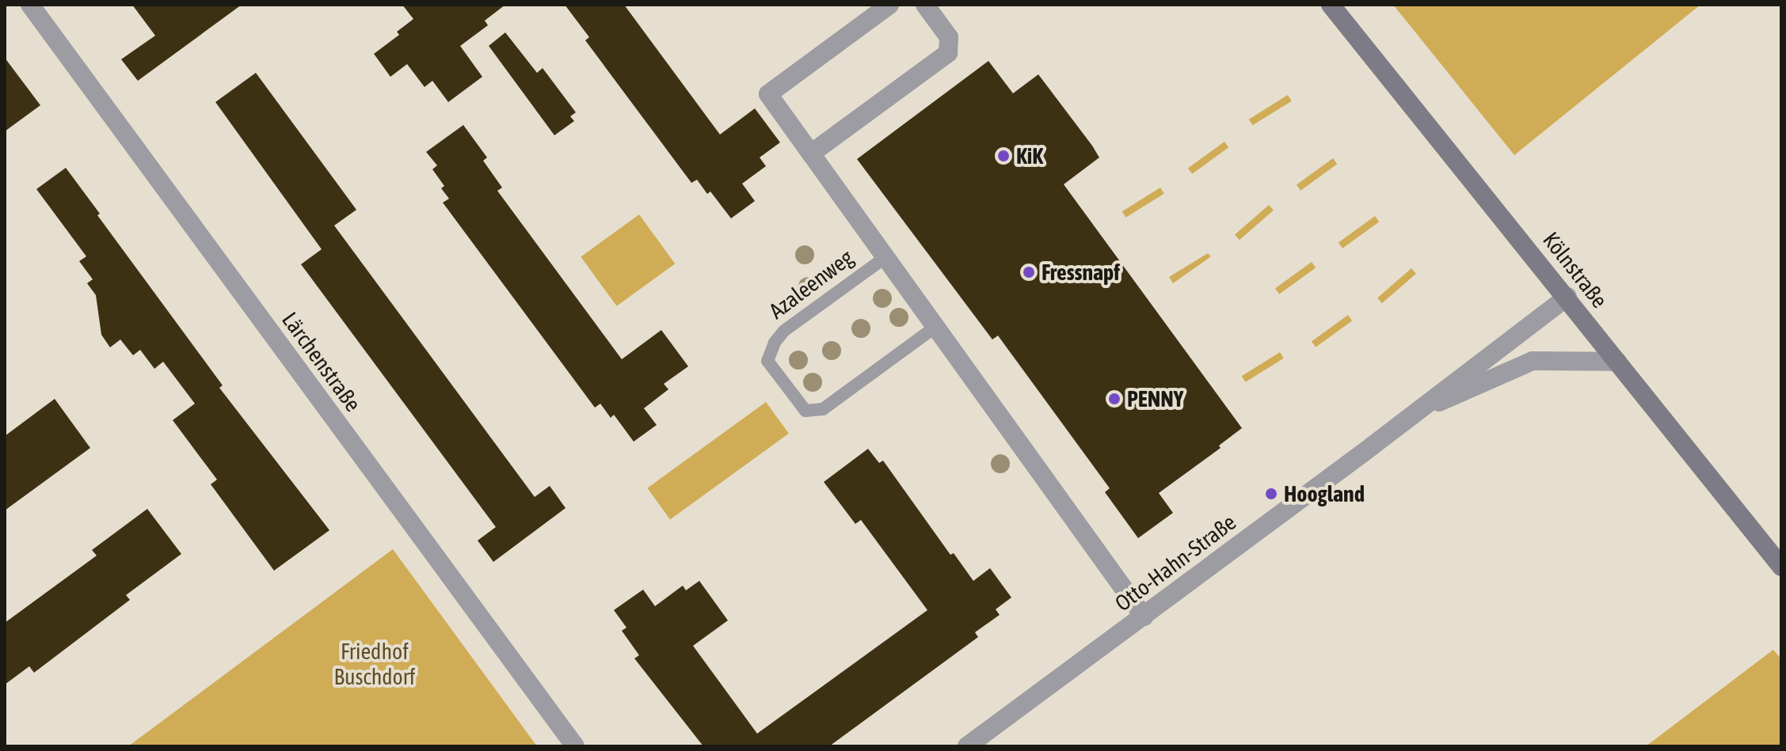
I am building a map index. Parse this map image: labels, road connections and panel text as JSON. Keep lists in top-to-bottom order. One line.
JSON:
{"streets":{"main road":["Kölnstraße"],"street":["Azaleenweg","Lärchenstraße","Otto-Hahn-Straße"]},"crossings":[["Kölnstraße","Otto-Hahn-Straße"],["Azaleenweg","Otto-Hahn-Straße"]],"parks":["Friedhof Buschdorf"],"places":["KiK","Fressnapf","PENNY","Hoogland"]}
